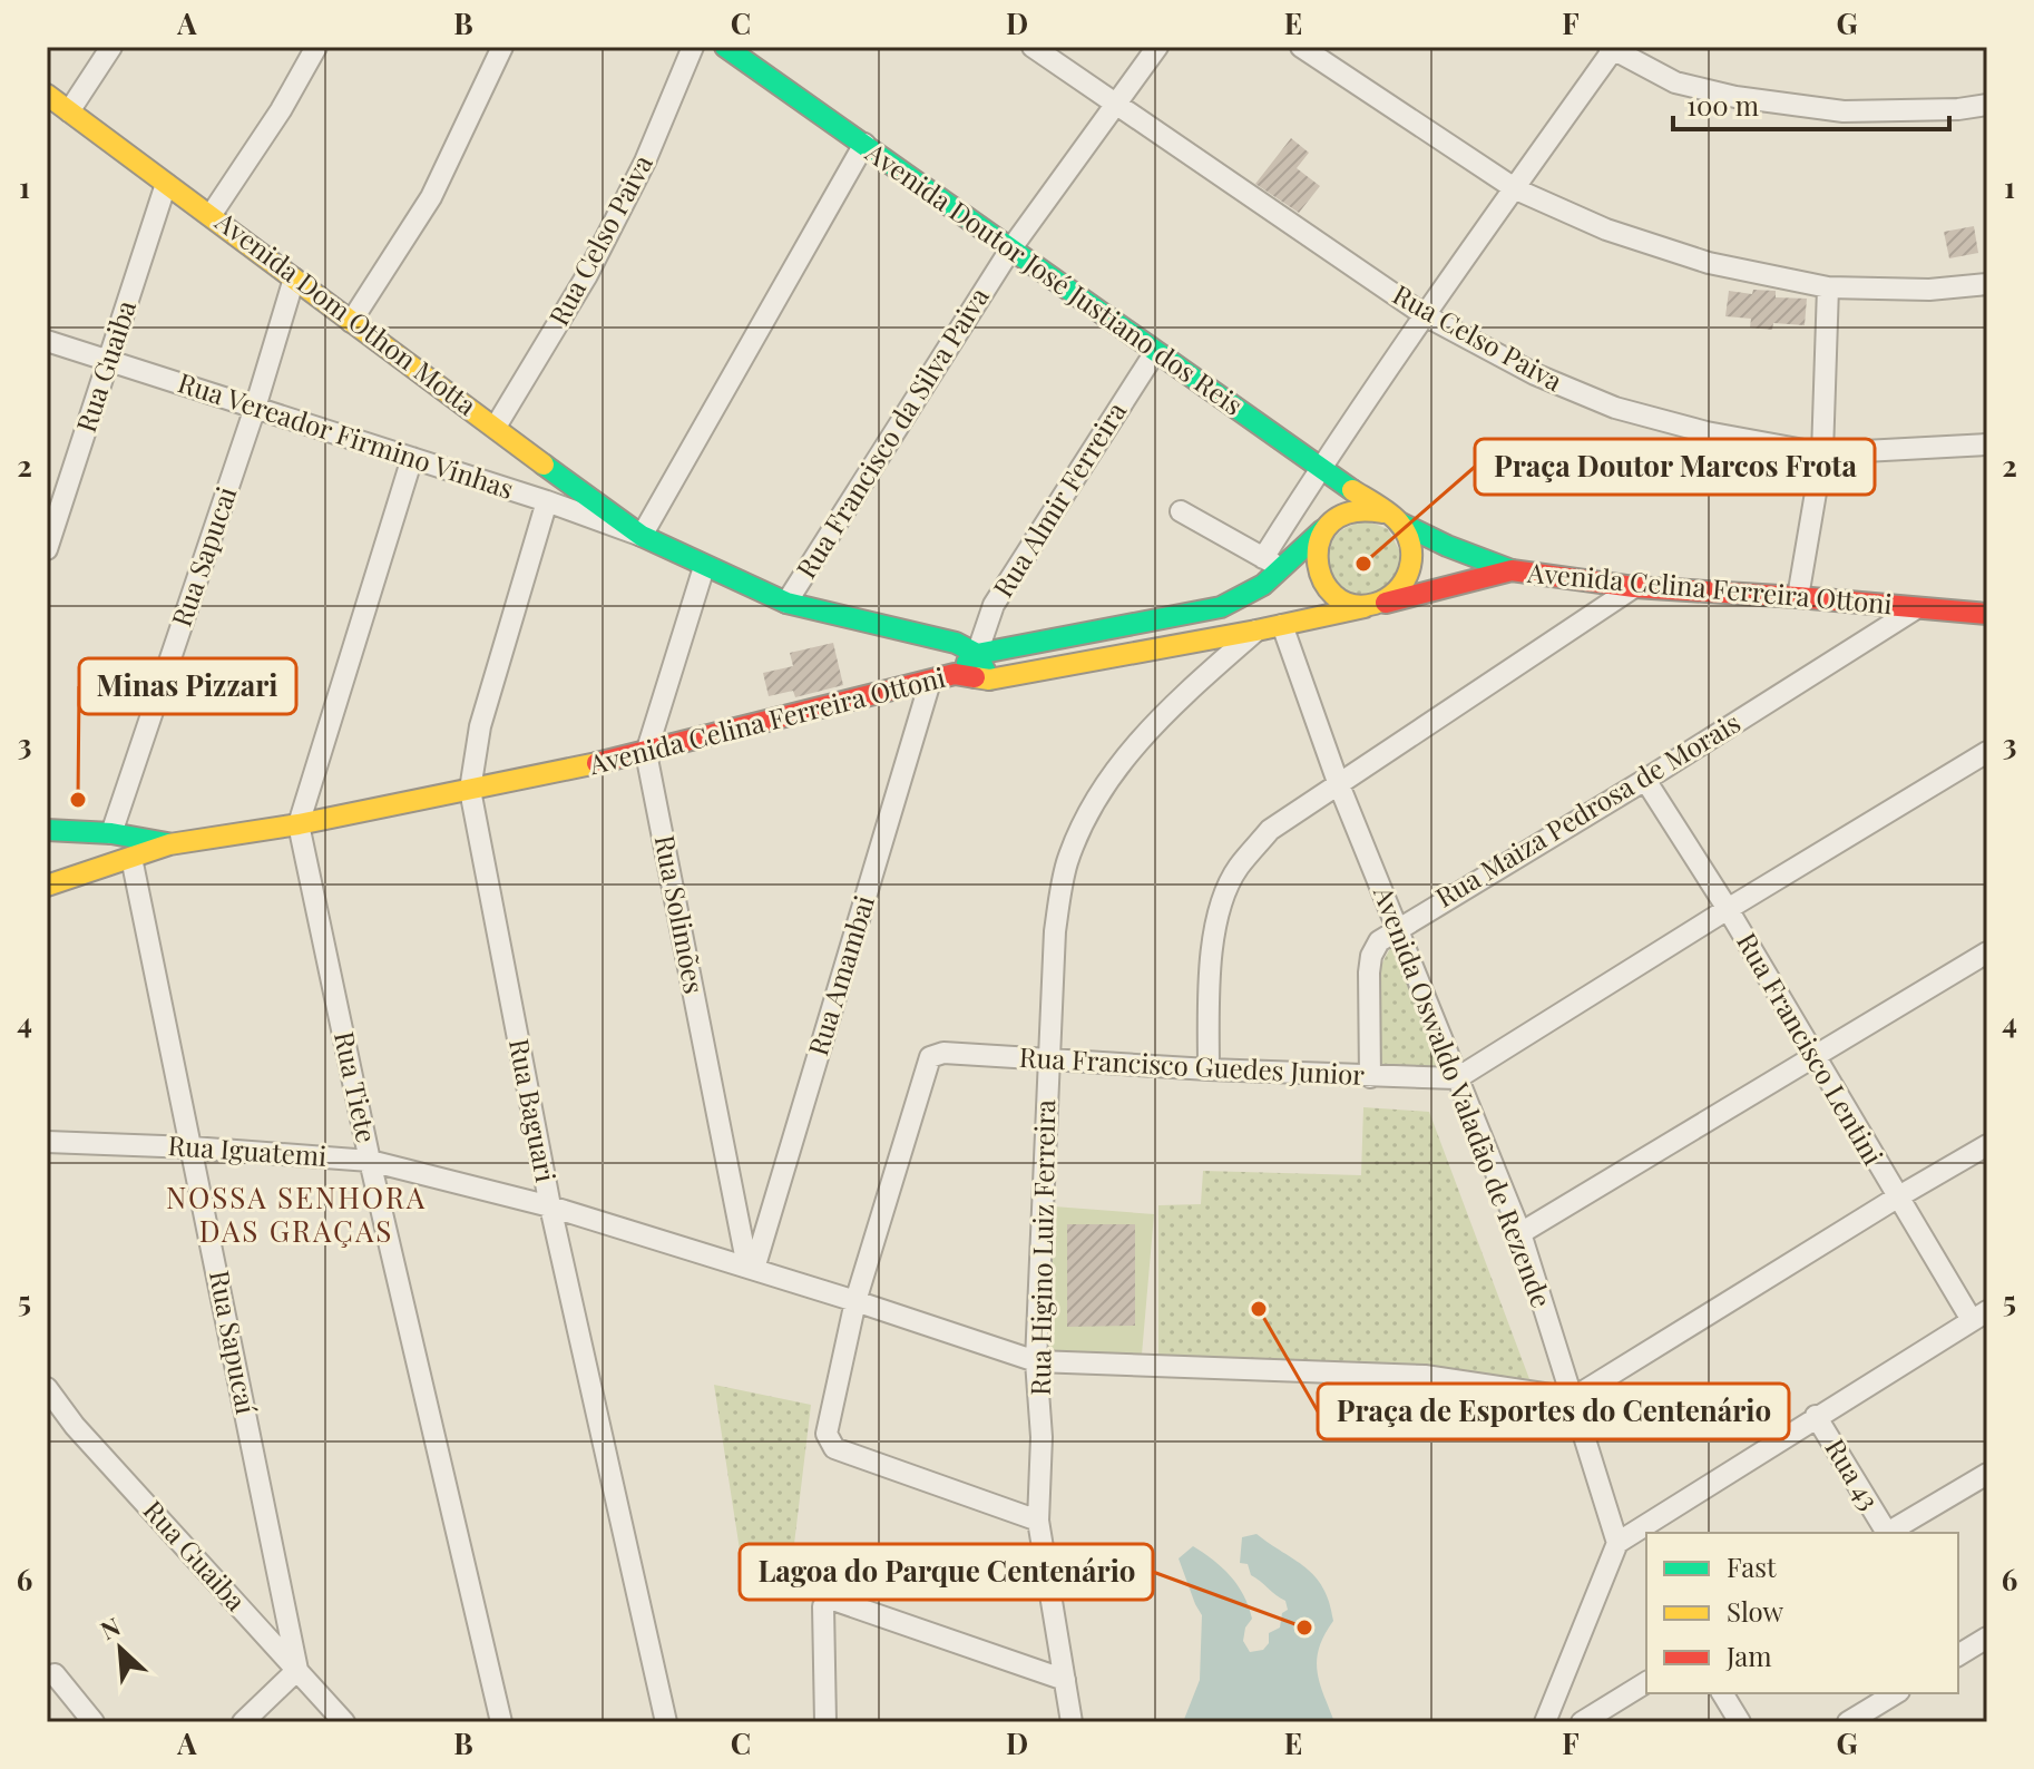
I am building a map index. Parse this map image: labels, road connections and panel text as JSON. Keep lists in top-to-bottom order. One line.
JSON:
{"streets":{"main road":["Avenida Doutor José Justiano dos Reis","Avenida Dom Othon Motta","Avenida Celina Ferreira Ottoni"],"street":["Rua Celso Paiva","Rua Guaiba","Rua Francisco da Silva Paiva","Rua Vereador Firmino Vinhas","Rua Almir Ferreira","Rua Sapucai","Rua Maiza Pedrosa de Morais","Rua Solimões","Rua Amambai","Rua Francisco Lentini","Rua Francisco Guedes Junior","Rua Tiete","Avenida Oswaldo Valadão de Rezende","Rua Baguari","Rua Iguatemi","Rua Higino Luiz Ferreira","Rua Sapucaí","Rua 43"]},"crossings":[["Rua Celso Paiva","Avenida Dom Othon Motta"],["Rua Celso Paiva","Rua Francisco da Silva Paiva"],["Avenida Doutor José Justiano dos Reis","Rua Francisco da Silva Paiva"],["Avenida Doutor José Justiano dos Reis","Rua Almir Ferreira"],["Avenida Doutor José Justiano dos Reis","Avenida Celina Ferreira Ottoni"],["Avenida Dom Othon Motta","Rua Guaiba"],["Avenida Dom Othon Motta","Rua Francisco da Silva Paiva"],["Avenida Dom Othon Motta","Rua Vereador Firmino Vinhas"],["Avenida Dom Othon Motta","Rua Almir Ferreira"],["Avenida Dom Othon Motta","Rua Sapucai"],["Avenida Dom Othon Motta","Rua Solimões"],["Rua Guaiba","Rua Vereador Firmino Vinhas"],["Rua Guaiba","Rua Sapucaí"],["Rua Vereador Firmino Vinhas","Rua Sapucai"],["Rua Vereador Firmino Vinhas","Rua Tiete"],["Rua Vereador Firmino Vinhas","Rua Baguari"],["Rua Sapucai","Avenida Celina Ferreira Ottoni"],["Avenida Celina Ferreira Ottoni","Rua Maiza Pedrosa de Morais"],["Avenida Celina Ferreira Ottoni","Rua Solimões"],["Avenida Celina Ferreira Ottoni","Rua Amambai"],["Avenida Celina Ferreira Ottoni","Rua Tiete"],["Avenida Celina Ferreira Ottoni","Avenida Oswaldo Valadão de Rezende"],["Avenida Celina Ferreira Ottoni","Rua Baguari"],["Avenida Celina Ferreira Ottoni","Rua Higino Luiz Ferreira"],["Avenida Celina Ferreira Ottoni","Rua Sapucaí"],["Rua Maiza Pedrosa de Morais","Rua Francisco Lentini"],["Rua Maiza Pedrosa de Morais","Rua Francisco Guedes Junior"],["Rua Maiza Pedrosa de Morais","Avenida Oswaldo Valadão de Rezende"],["Rua Solimões","Rua Amambai"],["Rua Solimões","Rua Iguatemi"],["Rua Amambai","Rua Iguatemi"],["Rua Francisco Guedes Junior","Avenida Oswaldo Valadão de Rezende"],["Rua Francisco Guedes Junior","Rua Iguatemi"],["Rua Francisco Guedes Junior","Rua Higino Luiz Ferreira"],["Rua Tiete","Rua Iguatemi"],["Avenida Oswaldo Valadão de Rezende","Rua Iguatemi"],["Rua Baguari","Rua Iguatemi"],["Rua Iguatemi","Rua Higino Luiz Ferreira"],["Rua Iguatemi","Rua Sapucaí"]],"districts":["NOSSA SENHORA DAS GRAÇAS"],"places":["Praça Doutor Marcos Frota","Minas Pizzari","Praça de Esportes do Centenário","Lagoa do Parque Centenário"],"legend":["Fast","Slow","Jam"],"scale_bar":"100 m","north":"top left","grid":{"columns":["A","B","C","D","E","F","G"],"rows":["1","2","3","4","5","6"]}}
